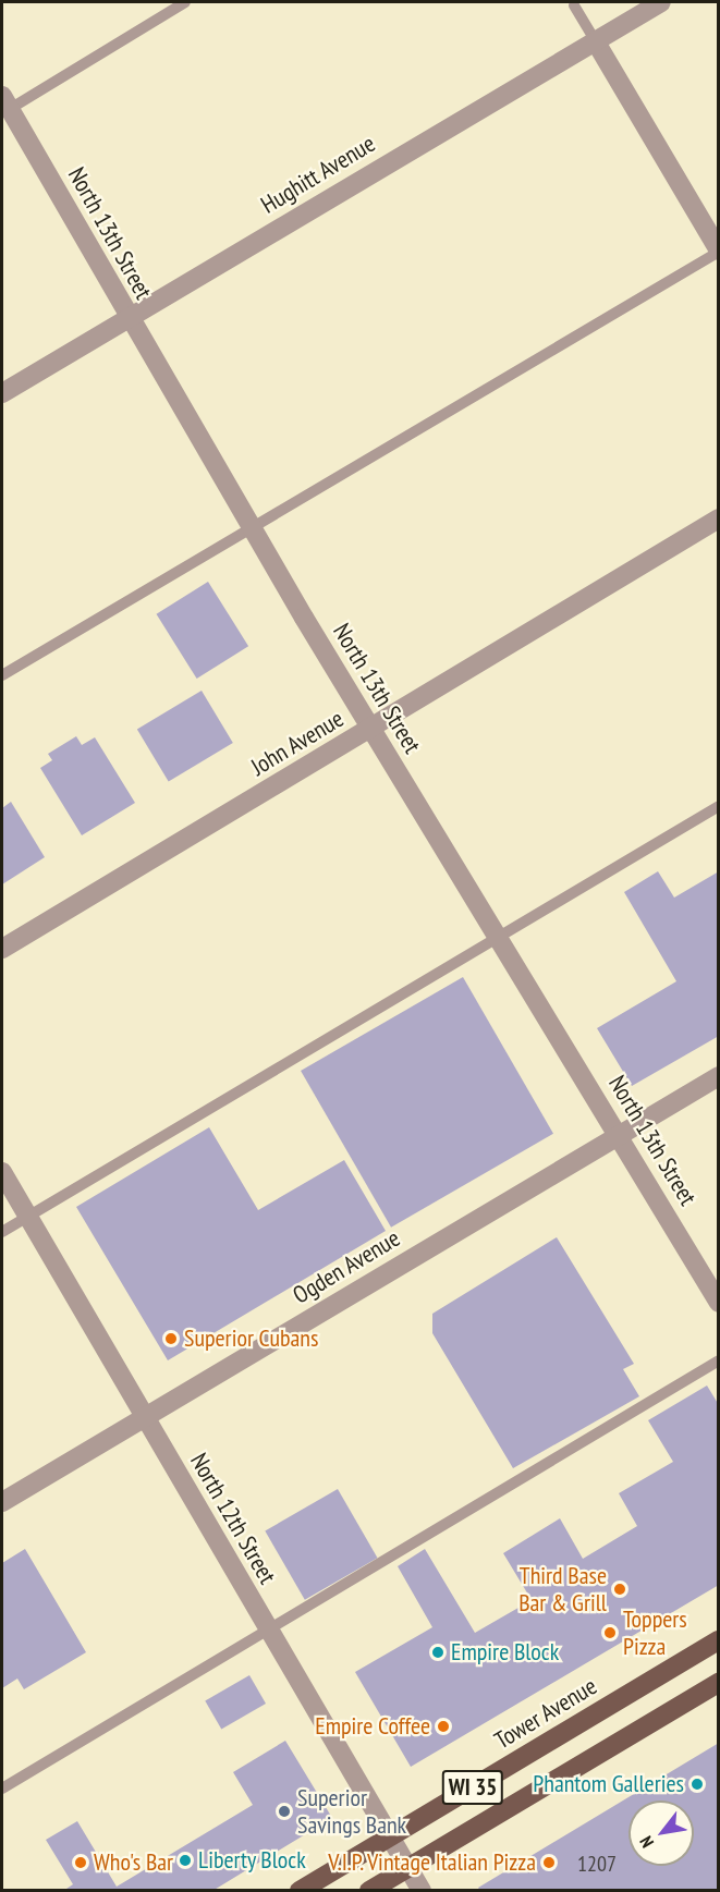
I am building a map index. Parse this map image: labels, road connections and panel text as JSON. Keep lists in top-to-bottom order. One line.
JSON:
{"streets":{"main road":["Tower Avenue","WI 35"],"street":["Hughitt Avenue","North 13th Street","John Avenue","Ogden Avenue","North 12th Street"]},"crossings":[["Hughitt Avenue","North 13th Street"],["North 13th Street","John Avenue"],["North 13th Street","Ogden Avenue"],["Ogden Avenue","North 12th Street"],["North 12th Street","Tower Avenue"],["North 12th Street","WI 35"]],"places":["Superior Cubans","Third Base Bar & Grill","Toppers Pizza","Empire Block","Empire Coffee","Phantom Galleries","Superior Savings Bank","Liberty Block","Who's Bar","V.I.P. Vintage Italian Pizza"],"house_numbers":["1207"],"north":"bottom left"}
